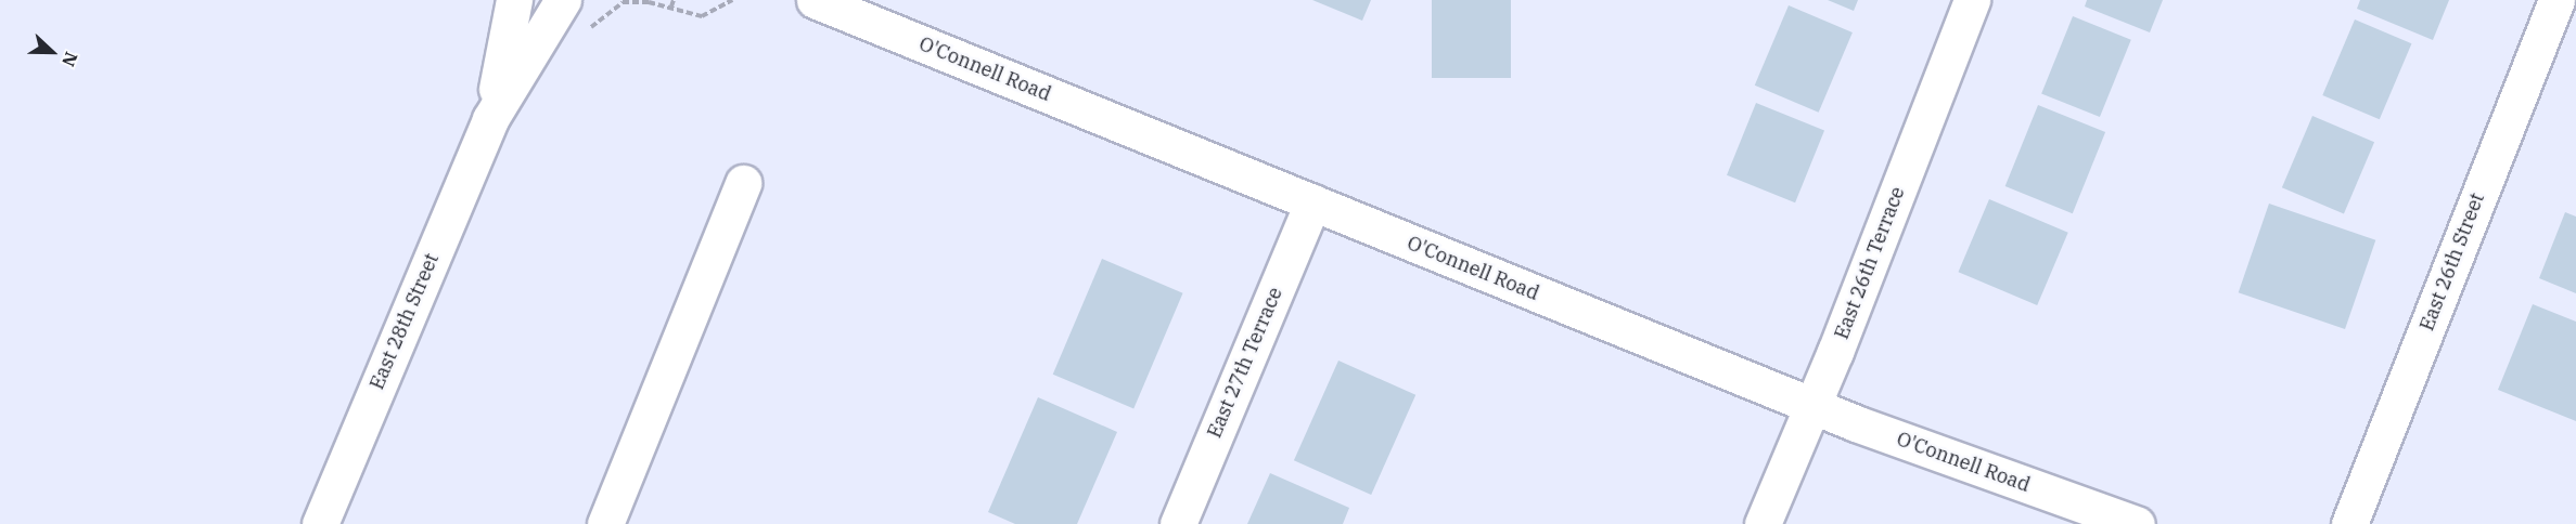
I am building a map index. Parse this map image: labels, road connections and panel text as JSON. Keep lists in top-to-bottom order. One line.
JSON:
{"streets":{"street":["O'Connell Road","East 26th Street","East 26th Terrace","East 28th Street","East 27th Terrace"]},"crossings":[["O'Connell Road","East 26th Terrace"],["O'Connell Road","East 27th Terrace"]],"north":"right"}
